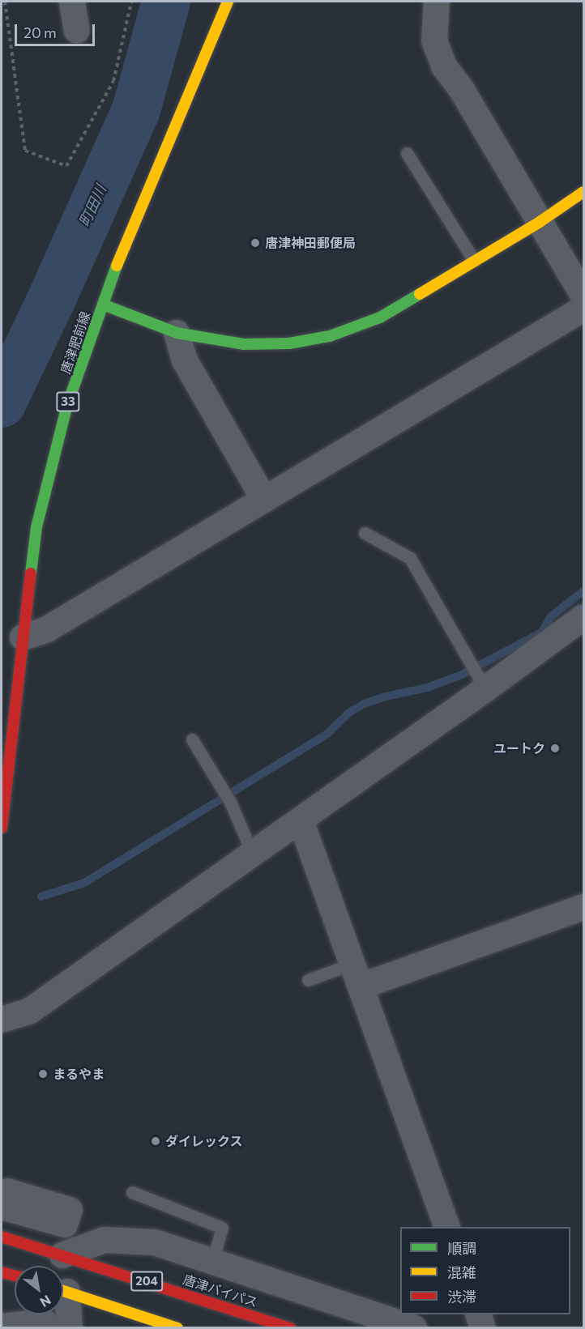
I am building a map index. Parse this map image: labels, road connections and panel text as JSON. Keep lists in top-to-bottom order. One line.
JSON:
{"streets":{"main road":["唐津肥前線","33","204","唐津バイパス"]},"water":["町田川"],"places":["唐津神田郵便局","ユートク","まるやま","ダイレックス"],"legend":["順調","混雑","渋滞"],"scale_bar":"20 m","north":"bottom right"}
